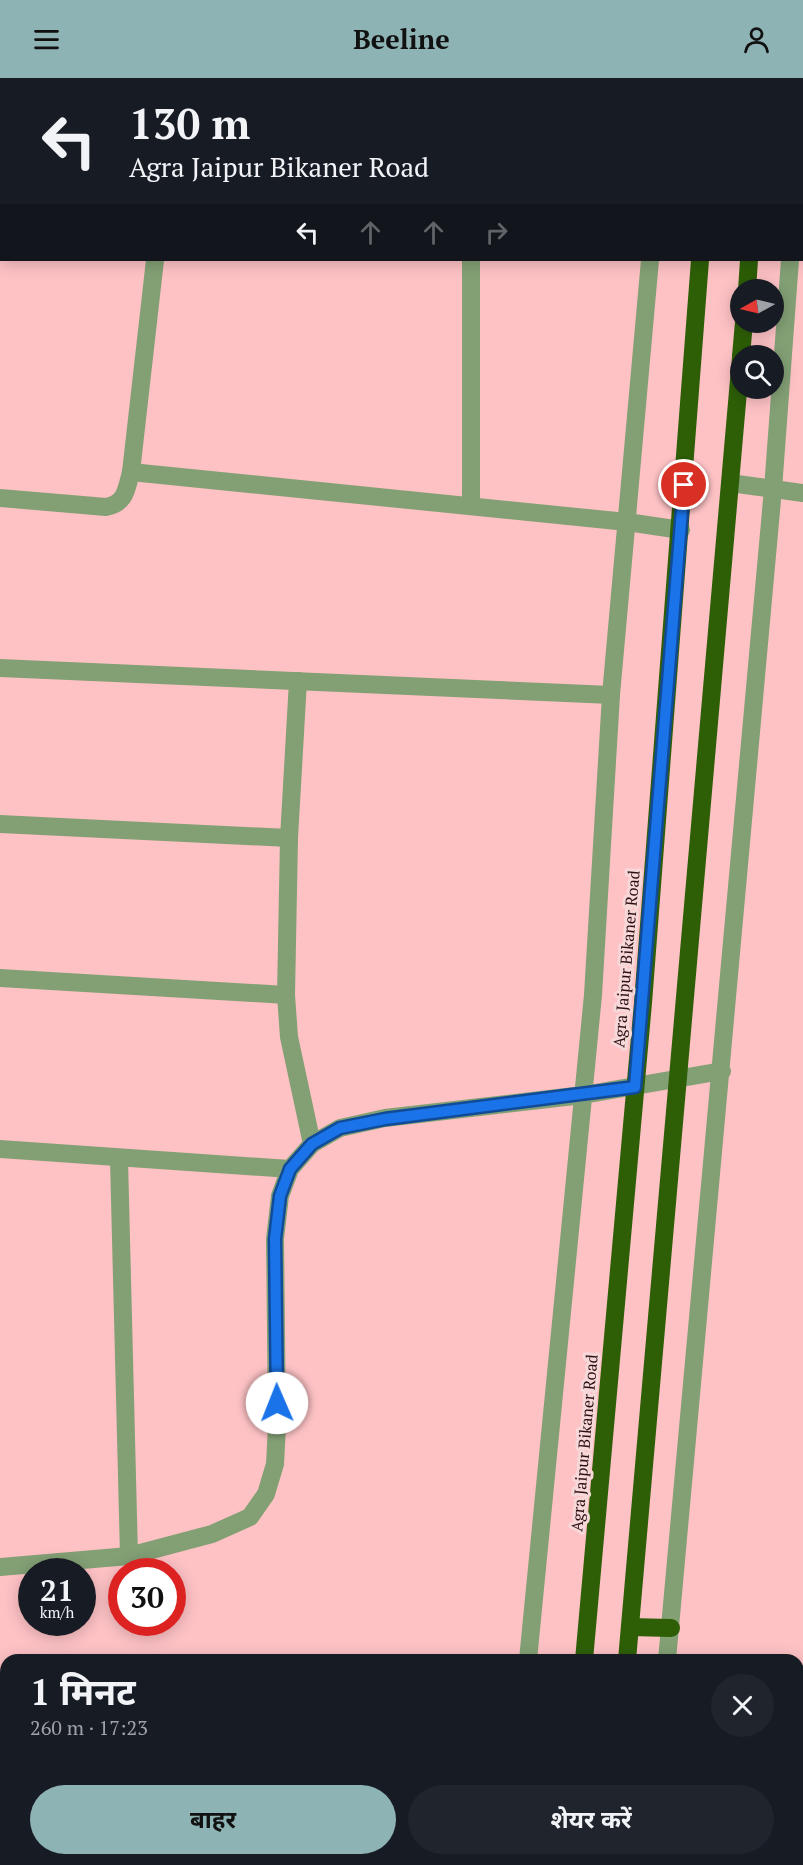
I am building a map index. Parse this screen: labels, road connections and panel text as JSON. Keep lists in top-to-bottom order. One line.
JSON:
{"streets":{"highway":["Agra Jaipur Bikaner Road"]},"north":"left","page":{"header":"Beeline","turn":["130 m","Agra Jaipur Bikaner Road"],"speed":"21 km/h","limit":"30","heading":["1 मिनट","260 m · 17:23"],"buttons":["बाहर","शेयर करें"]}}
